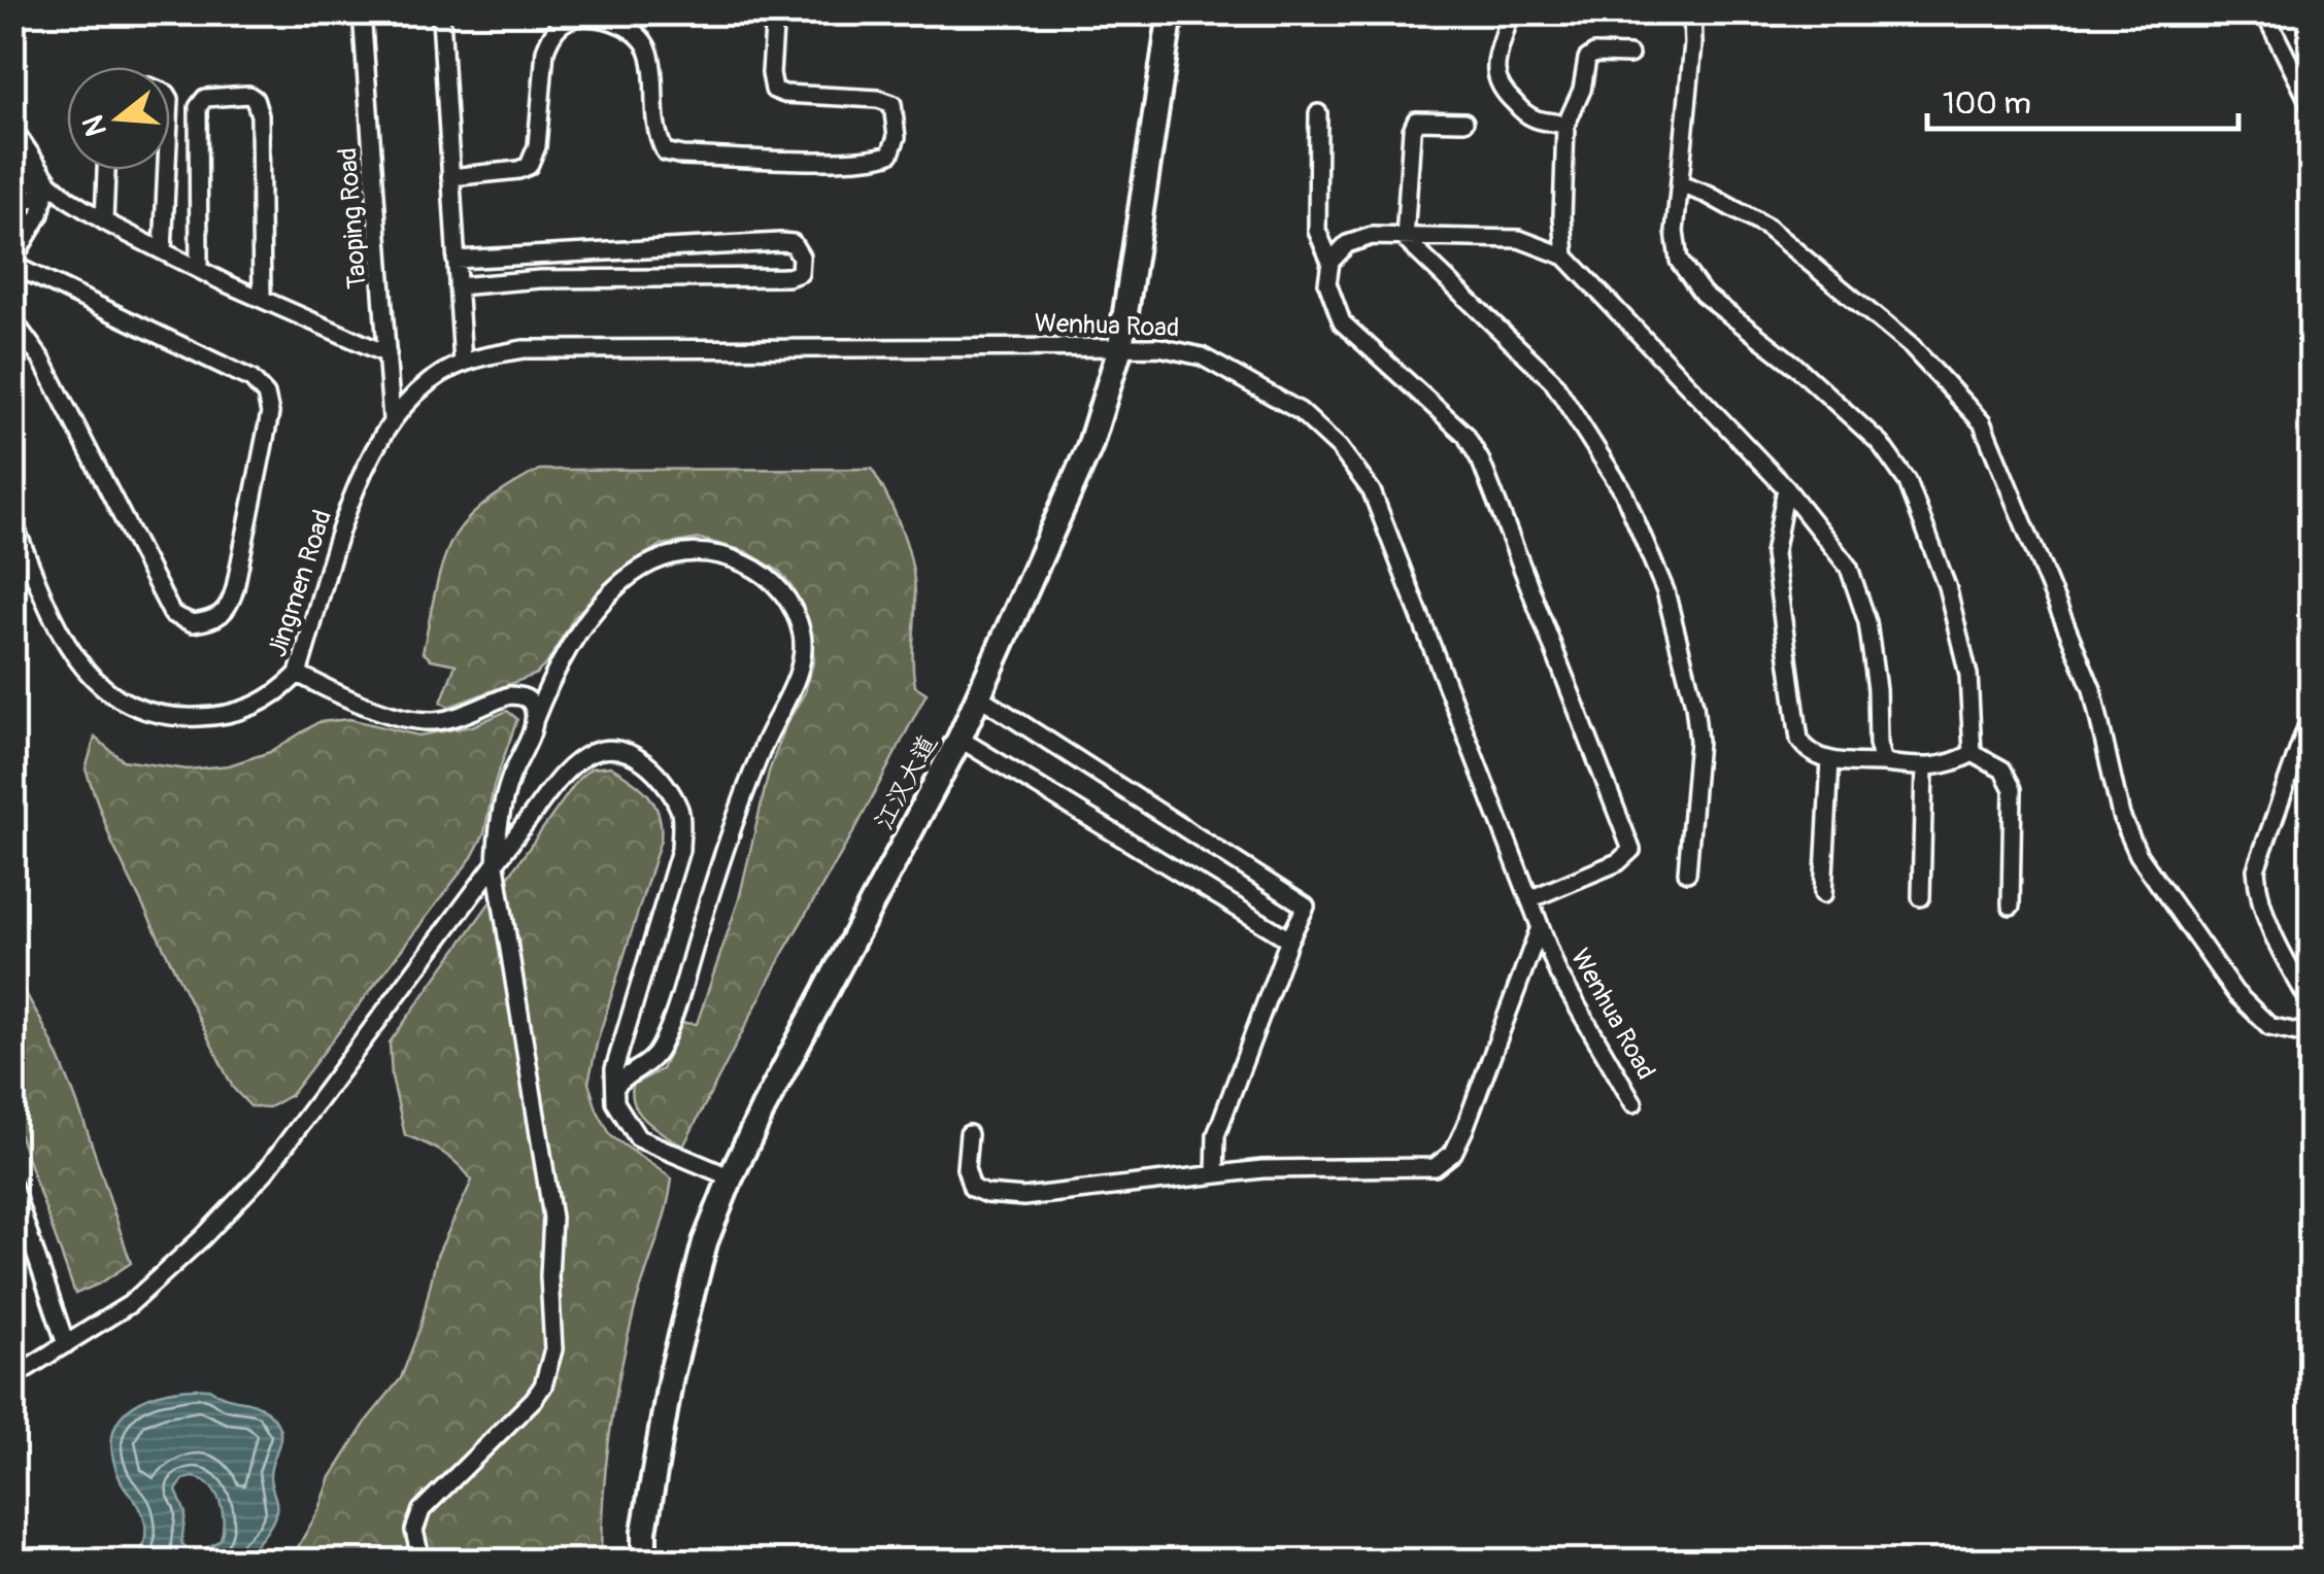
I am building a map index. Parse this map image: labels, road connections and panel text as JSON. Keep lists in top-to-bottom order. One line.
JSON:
{"streets":{"main road":["江汉大道"],"street":["Taoping Road","Wenhua Road","Jingmen Road"]},"crossings":[["Taoping Road","Wenhua Road"],["Taoping Road","Jingmen Road"],["Wenhua Road","Jingmen Road"],["Wenhua Road","江汉大道"]],"scale_bar":"100 m","north":"left"}
